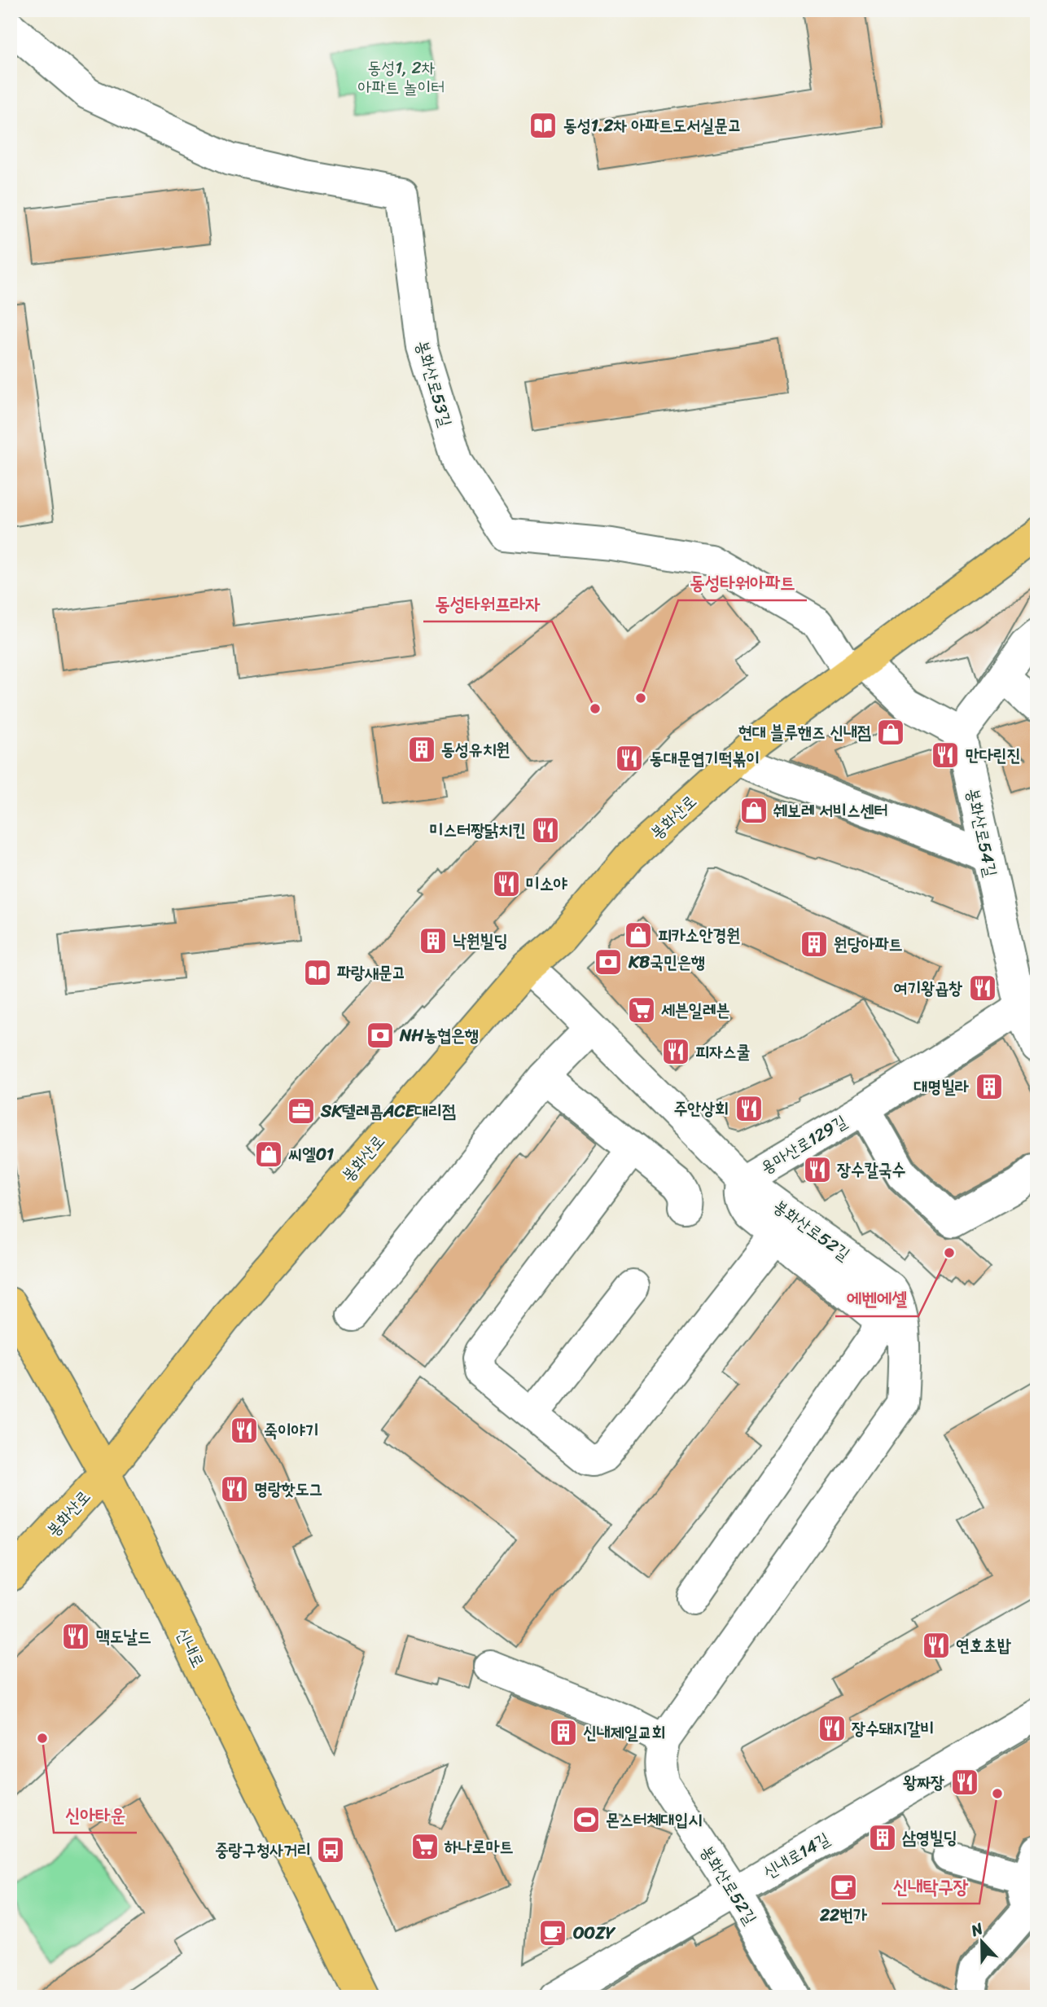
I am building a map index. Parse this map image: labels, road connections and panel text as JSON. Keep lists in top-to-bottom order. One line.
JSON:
{"streets":{"main road":["봉화산로","신내로"],"street":["봉화산로53길","봉화산로54길","용마산로129길","봉화산로52길","신내로14길"]},"crossings":[["봉화산로53길","봉화산로"],["봉화산로","봉화산로52길"],["봉화산로","신내로"],["봉화산로54길","용마산로129길"],["용마산로129길","봉화산로52길"],["봉화산로52길","신내로14길"]],"parks":["동성1, 2차 아파트 놀이터"],"places":{"library":["동성1.2차 아파트도서실문고","파랑새문고"],"other":["동성타워아파트","동성타워프라자","에벤에셀","신아타운","신내탁구장"],"shop":["현대 블루핸즈 신내점","쉐보레 서비스센터","피카소안경원","씨엘01"],"building":["동성유치원","낙원빌딩","원당아파트","대명빌라","신내제일교회","삼영빌딩"],"restaurant":["만다린진","동대문엽기떡볶이","미스터짱닭치킨","미소야","여기왕곱창","피자스쿨","주안상회","장수칼국수","죽이야기","명랑핫도그","맥도날드","연호초밥","장수돼지갈비","왕짜장"],"bank":["KB국민은행","NH농협은행"],"supermarket":["세븐일레븐","하나로마트"],"office":["SK텔레콤ACE대리점"],"sports":["몬스터체대입시"],"bus stop":["중랑구청사거리"],"cafe":["22번가","OOZY"]},"north":"top"}
